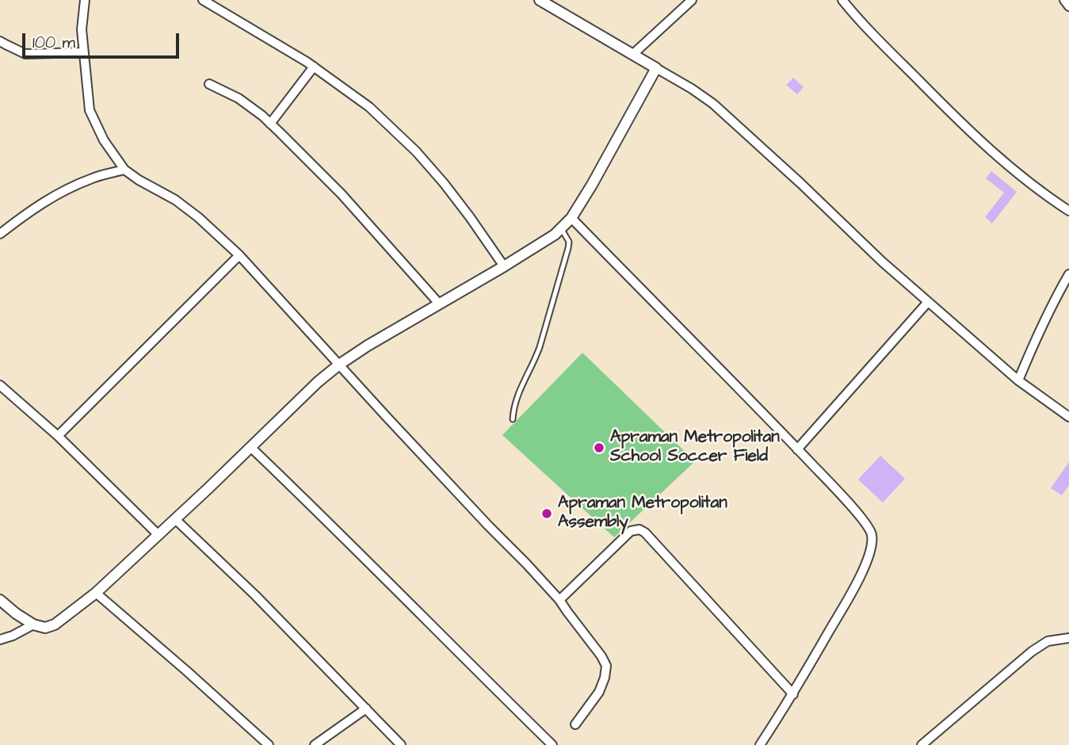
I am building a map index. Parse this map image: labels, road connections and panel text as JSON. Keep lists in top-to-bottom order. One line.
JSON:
{"places":["Apraman Metropolitan School Soccer Field","Apraman Metropolitan Assembly"],"scale_bar":"100 m"}
